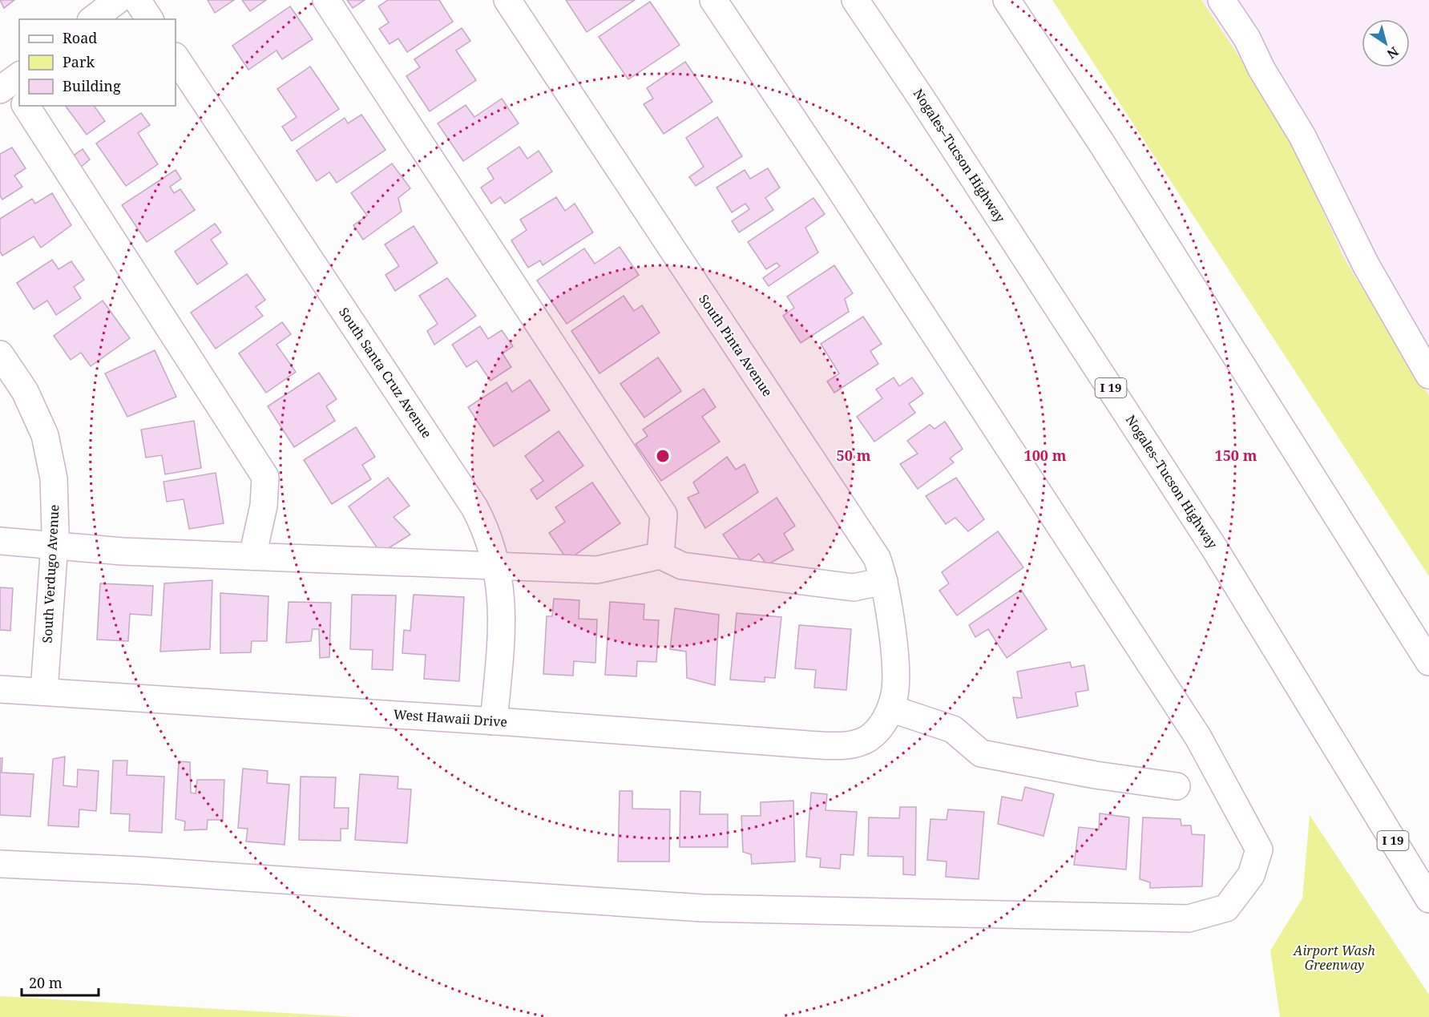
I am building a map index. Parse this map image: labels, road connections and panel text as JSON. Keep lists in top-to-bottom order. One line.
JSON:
{"streets":{"main road":["Nogales–Tucson Highway","South Pinta Avenue","South Santa Cruz Avenue","I 19","South Verdugo Avenue","West Hawaii Drive"]},"crossings":[["South Pinta Avenue","West Hawaii Drive"],["South Santa Cruz Avenue","West Hawaii Drive"],["South Verdugo Avenue","West Hawaii Drive"]],"parks":["Airport Wash Greenway"],"legend":["Road","Park","Building"],"scale_bar":"20 m","north":"bottom right","rings":["50 m","100 m","150 m"]}
